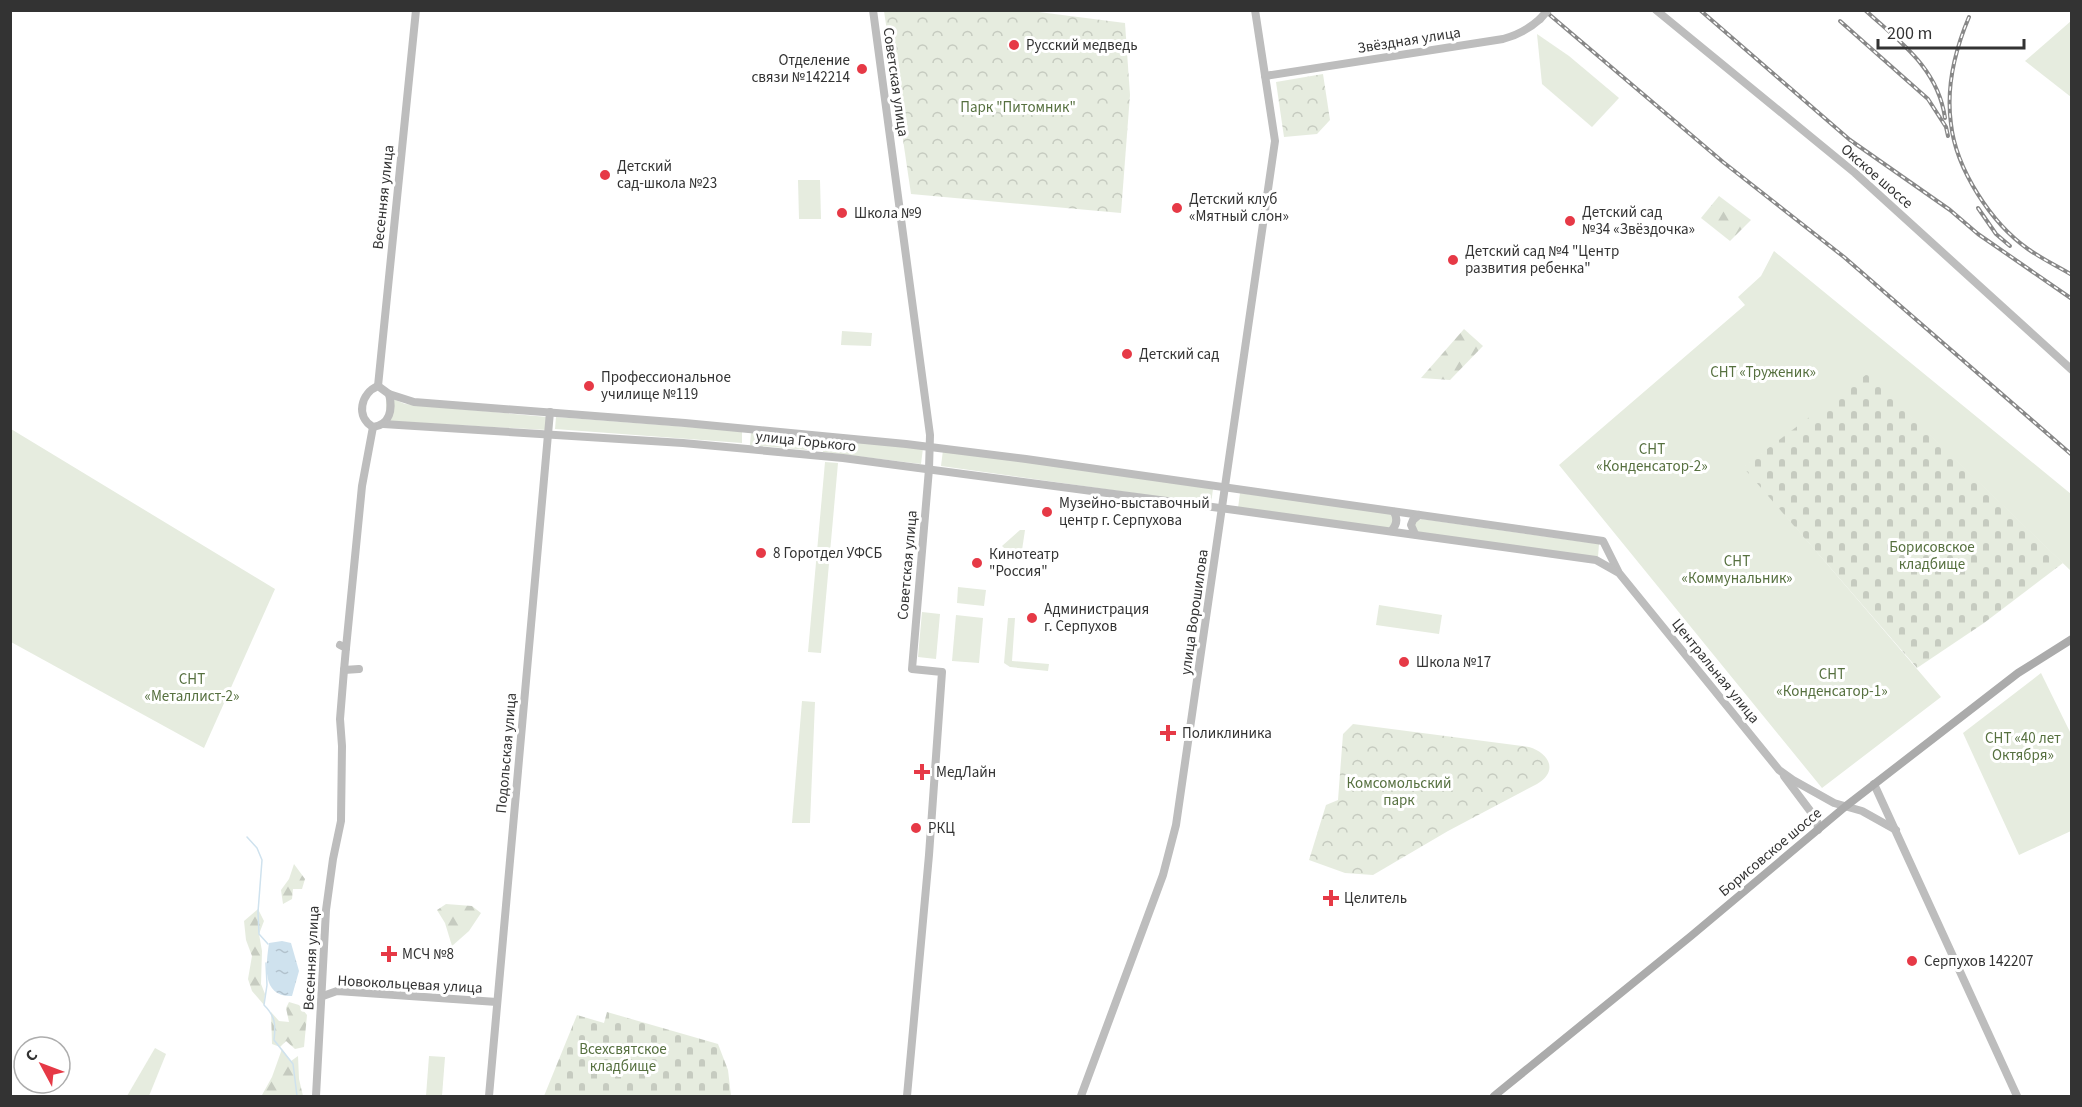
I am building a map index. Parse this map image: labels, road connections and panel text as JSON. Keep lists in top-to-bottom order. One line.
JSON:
{"streets":{"main road":["Борисовское шоссе"],"street":["Звёздная улица","Советская улица","Окское шоссе","Весенняя улица","улица Горького","улица Ворошилова","Центральная улица","Подольская улица","Новокольцевая улица"]},"crossings":[["Звёздная улица","улица Ворошилова"],["Советская улица","улица Горького"],["Весенняя улица","улица Горького"],["Весенняя улица","Новокольцевая улица"],["улица Горького","улица Ворошилова"],["улица Горького","Центральная улица"],["улица Горького","Подольская улица"],["улица Ворошилова","Центральная улица"],["Центральная улица","Борисовское шоссе"],["Подольская улица","Новокольцевая улица"]],"parks":["Парк \"Питомник\"","СНТ «Труженик»","СНТ «Конденсатор-2»","Борисовское кладбище","СНТ «Коммунальник»","СНТ «Конденсатор-1»","СНТ «Металлист-2»","СНТ «40 лет Октября»","Комсомольский парк","Всехсвятское кладбище"],"places":{"other":["Русский медведь","Отделение связи №142214","Детский сад-школа №23","Детский клуб «Мятный слон»","Школа №9","Детский сад №34 «Звёздочка»","Детский сад №4 \"Центр развития ребенка\"","Детский сад","Профессиональное училище №119","Музейно-выставочный центр г. Серпухова","8 Горотдел УФСБ","Кинотеатр \"Россия\"","Администрация г. Серпухов","Школа №17","РКЦ","Серпухов 142207"],"health":["Поликлиника","МедЛайн","Целитель","МСЧ №8"]},"scale_bar":"200 m","north":"top left"}
